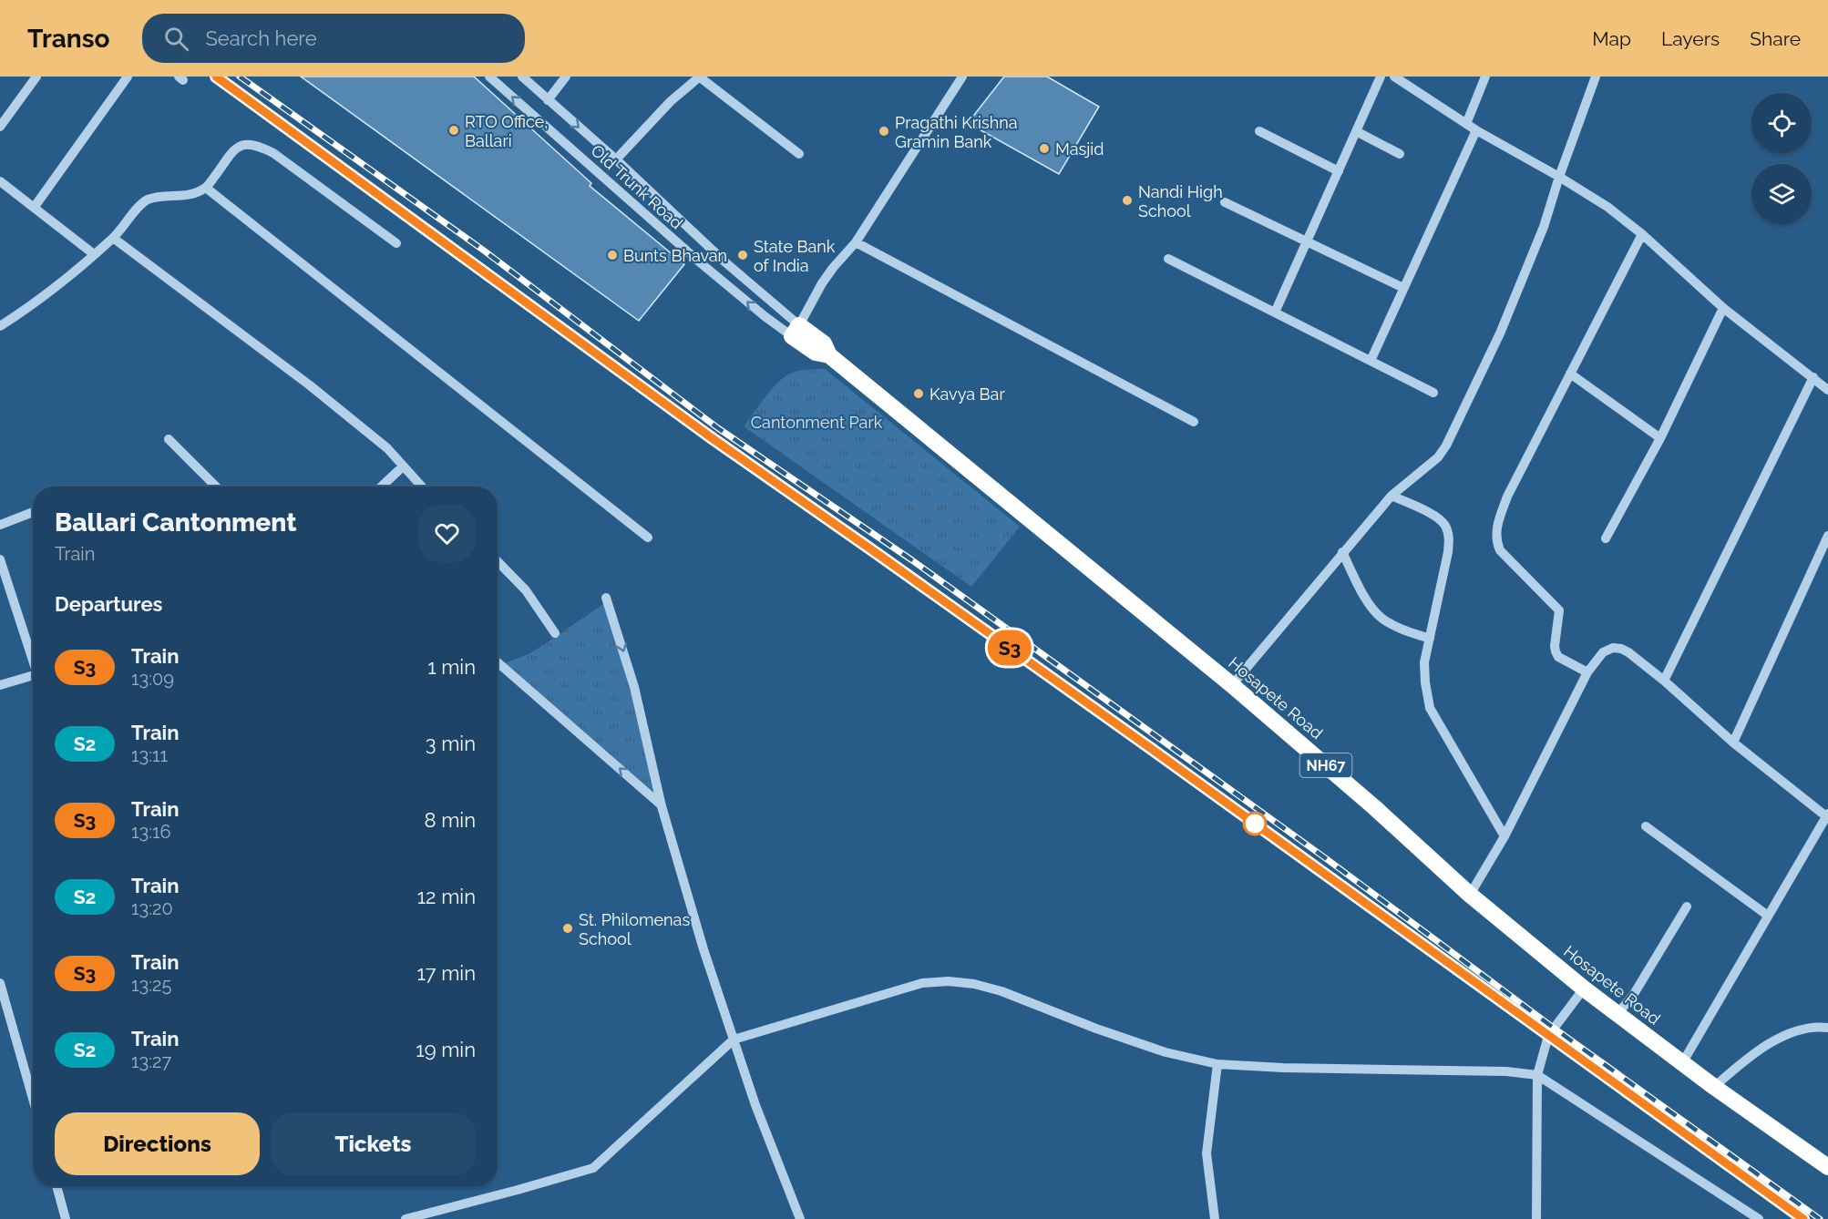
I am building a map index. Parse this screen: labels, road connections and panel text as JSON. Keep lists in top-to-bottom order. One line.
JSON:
{"streets":{"highway":["Hosapete Road","NH67"],"street":["Old Trunk Road"]},"crossings":[["Old Trunk Road","Hosapete Road"]],"parks":["Cantonment Park"],"places":["RTO Office, Ballari","Pragathi Krishna Gramin Bank","Masjid","Nandi High School","Bunts Bhavan","State Bank of India","Kavya Bar","St. Philomenas School"],"page":{"header":"Transo","search":"Search here","nav":["Map","Layers","Share"],"on_map":"S3","heading":[["Ballari Cantonment","Train"],"Departures"],"list":[{"mark":"S3","name":"Train","note":"13:09","value":"1 min"},{"mark":"S2","name":"Train","note":"13:11","value":"3 min"},{"mark":"S3","name":"Train","note":"13:16","value":"8 min"},{"mark":"S2","name":"Train","note":"13:20","value":"12 min"},{"mark":"S3","name":"Train","note":"13:25","value":"17 min"},{"mark":"S2","name":"Train","note":"13:27","value":"19 min"}],"buttons":["Directions","Tickets"]}}
